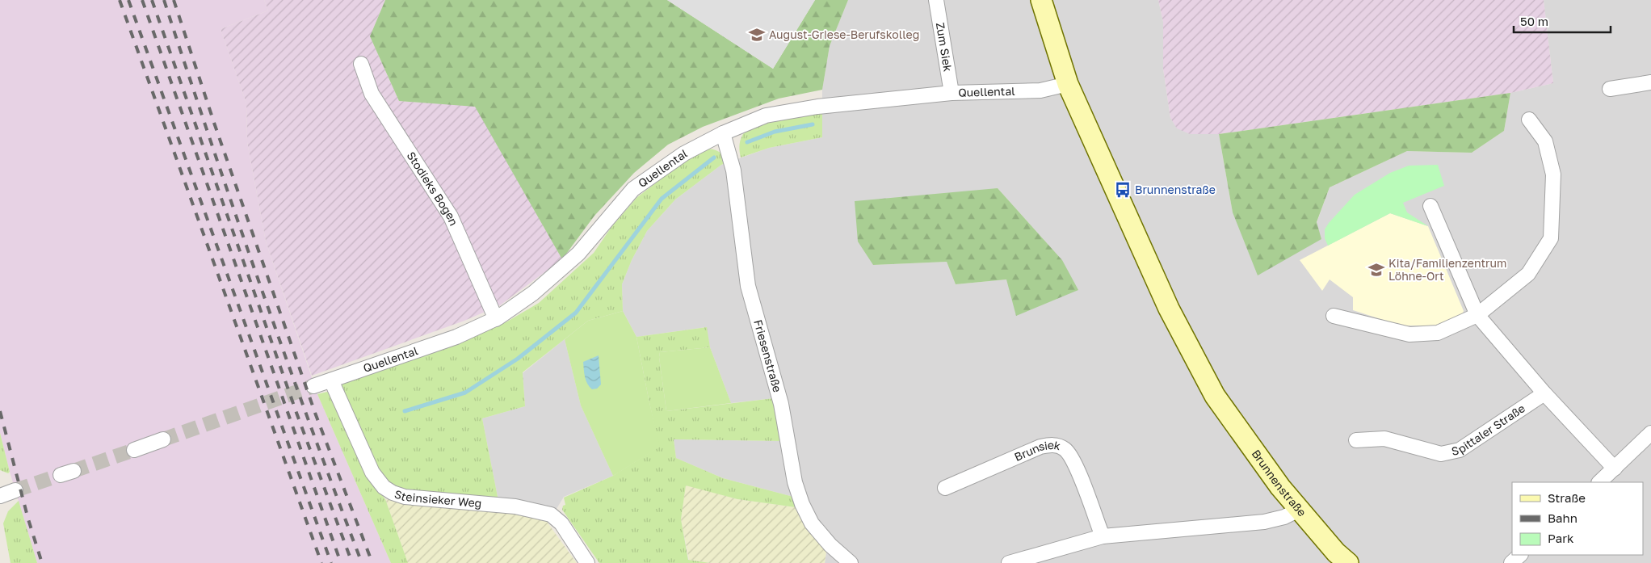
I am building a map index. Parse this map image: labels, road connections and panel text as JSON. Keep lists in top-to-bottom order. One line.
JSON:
{"streets":{"street":["Zum Siek","Quellental","Stodieks Bogen","Friesenstraße","Spittaler Straße","Brunsiek","Brunnenstraße","Steinsieker Weg"]},"crossings":[["Zum Siek","Quellental"],["Quellental","Stodieks Bogen"],["Quellental","Friesenstraße"],["Quellental","Brunnenstraße"],["Quellental","Steinsieker Weg"]],"places":{"school or university":["August-Griese-Berufskolleg","Kita/Familienzentrum Löhne-Ort"],"bus stop":["Brunnenstraße"]},"legend":["Straße","Bahn","Park"],"scale_bar":"50 m"}
